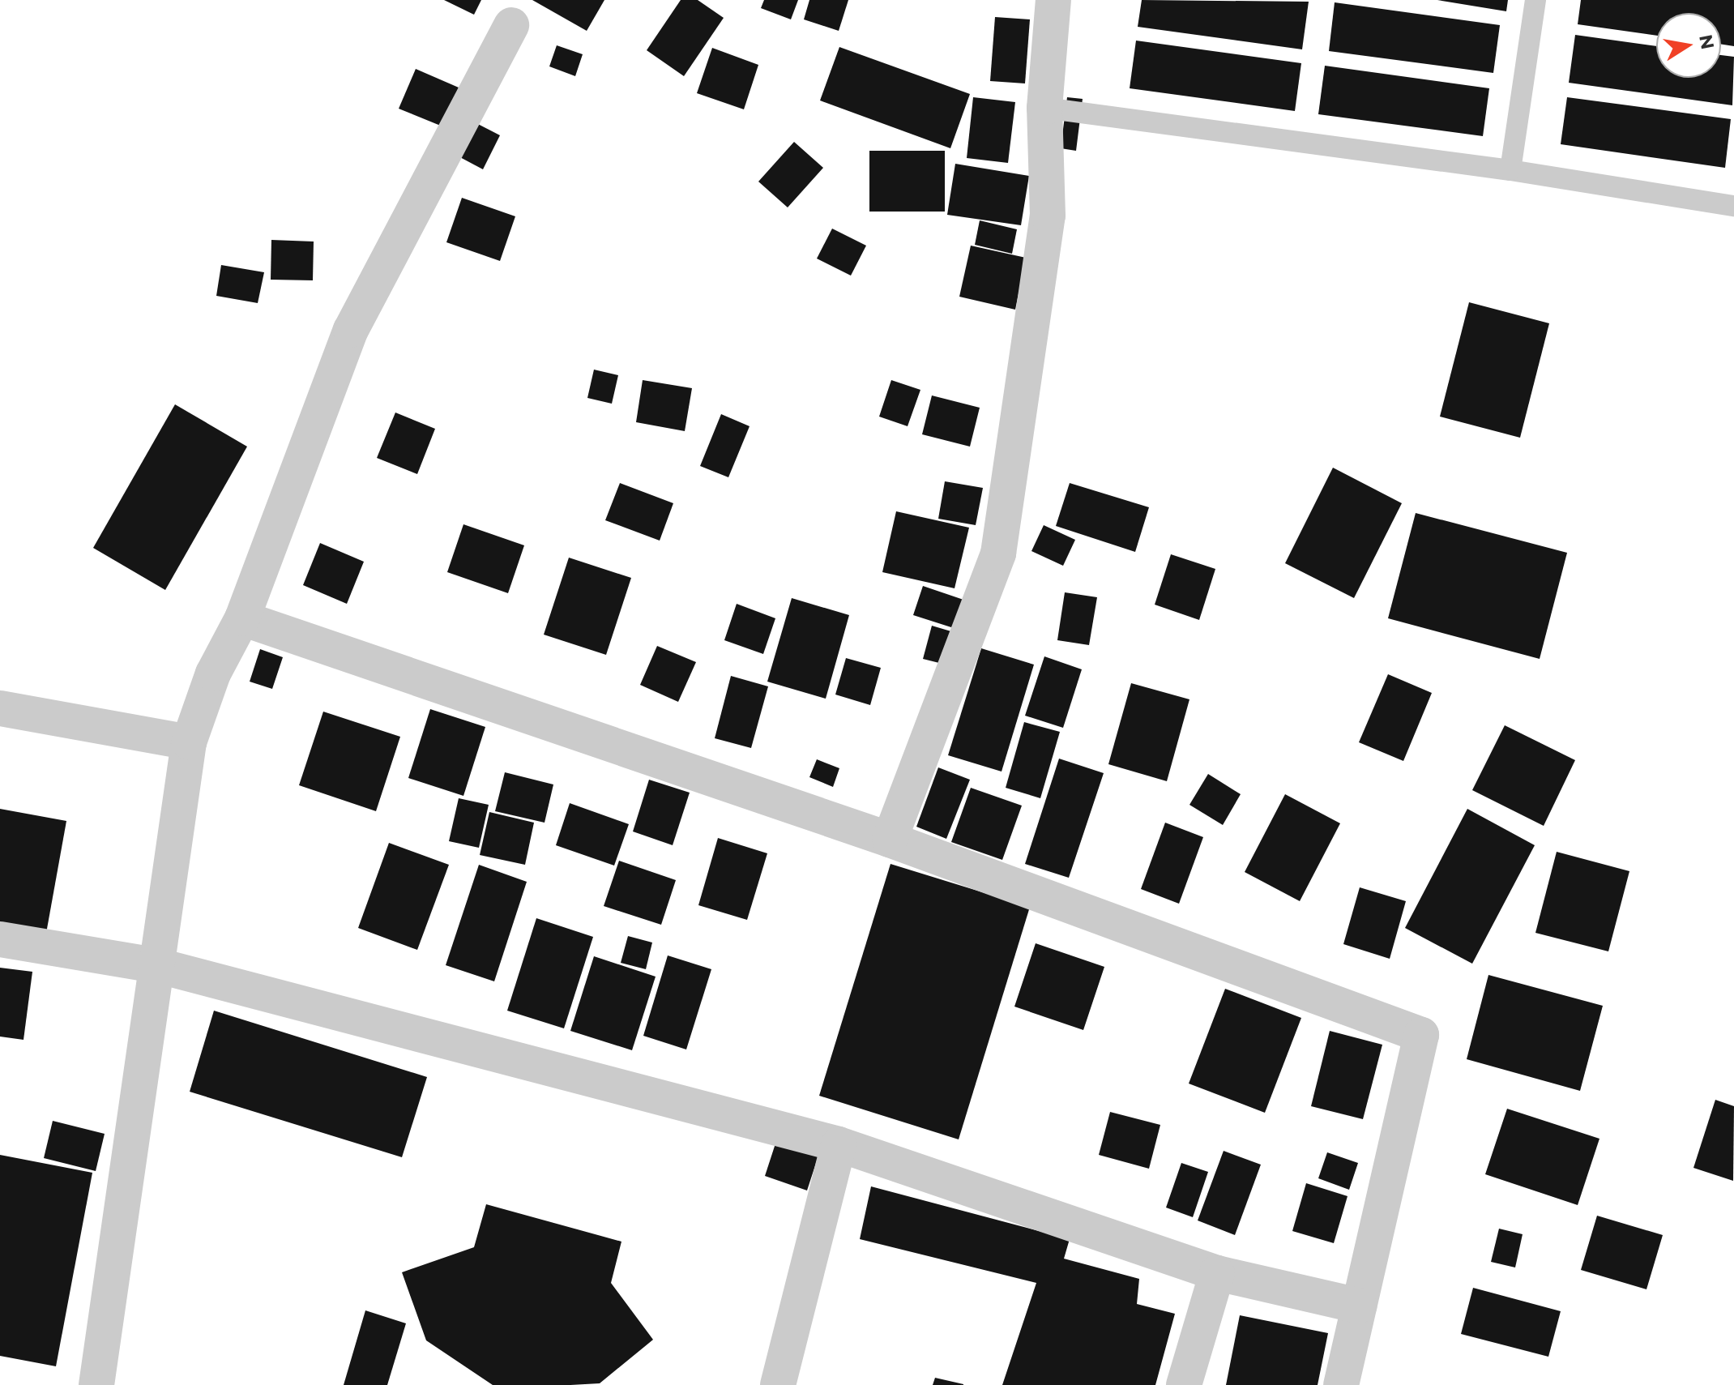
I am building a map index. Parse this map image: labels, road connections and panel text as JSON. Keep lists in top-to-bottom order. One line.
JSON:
{"north":"right"}
